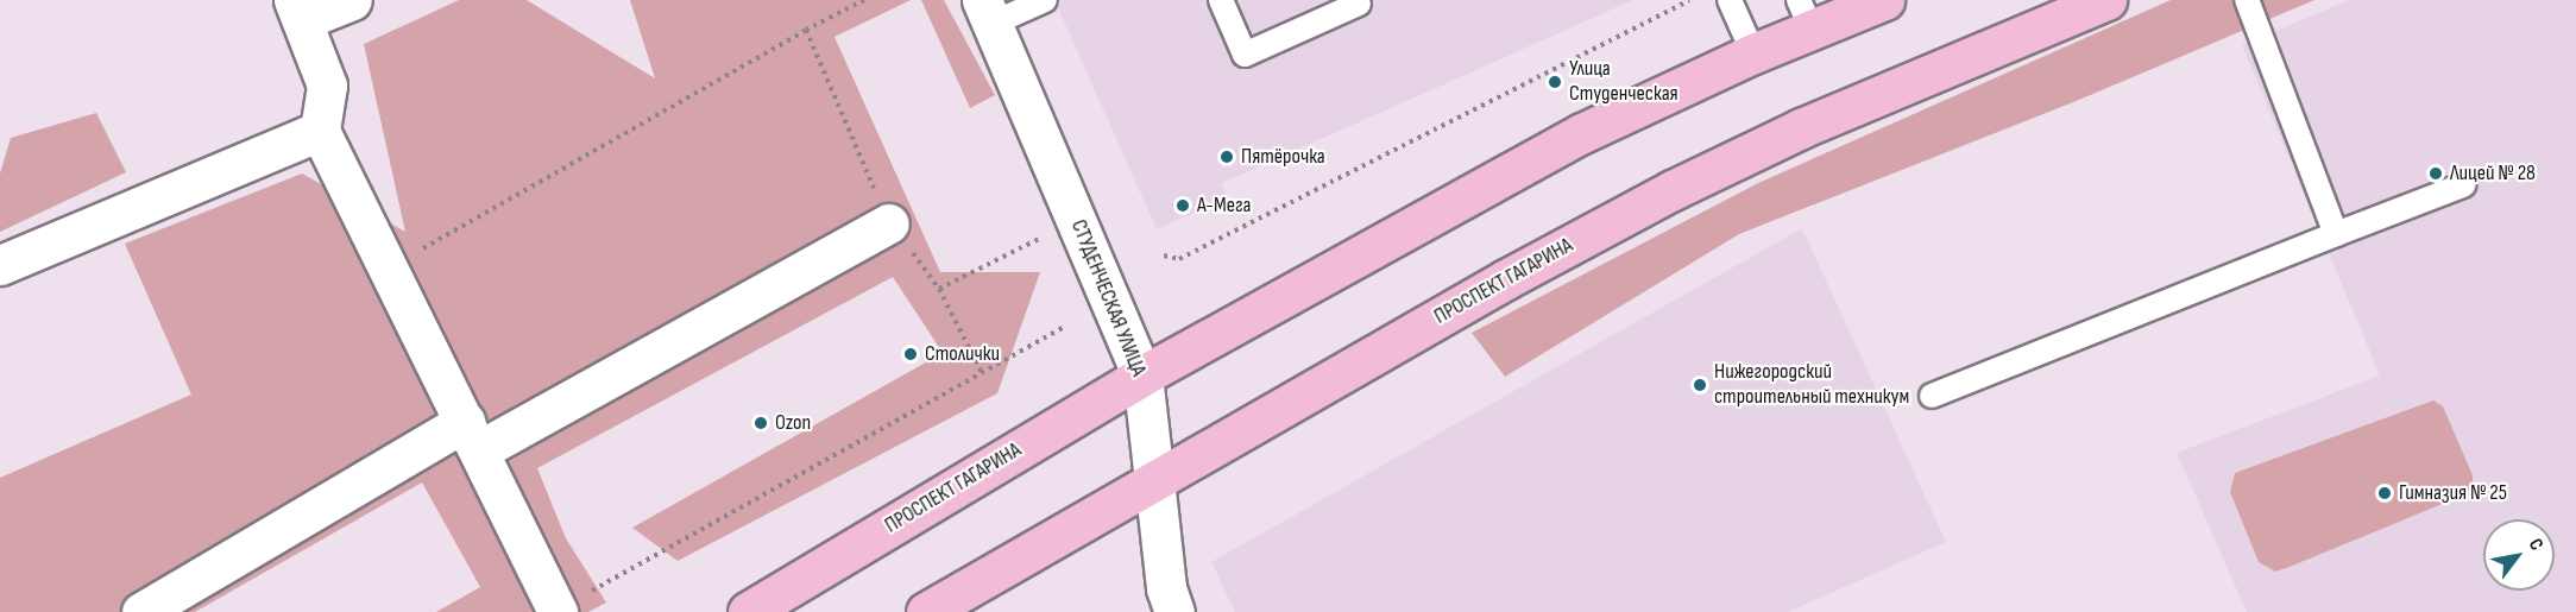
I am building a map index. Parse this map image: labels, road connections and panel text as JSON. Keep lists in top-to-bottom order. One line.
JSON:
{"streets":{"main road":["ПРОСПЕКТ ГАГАРИНА"],"street":["СТУДЕНЧЕСКАЯ УЛИЦА"]},"crossings":[["ПРОСПЕКТ ГАГАРИНА","СТУДЕНЧЕСКАЯ УЛИЦА"]],"places":["Улица Студенческая","Пятёрочка","Лицей № 28","А-Мега","Столички","Нижегородский строительный техникум","Ozon","Гимназия № 25"],"north":"top right"}
